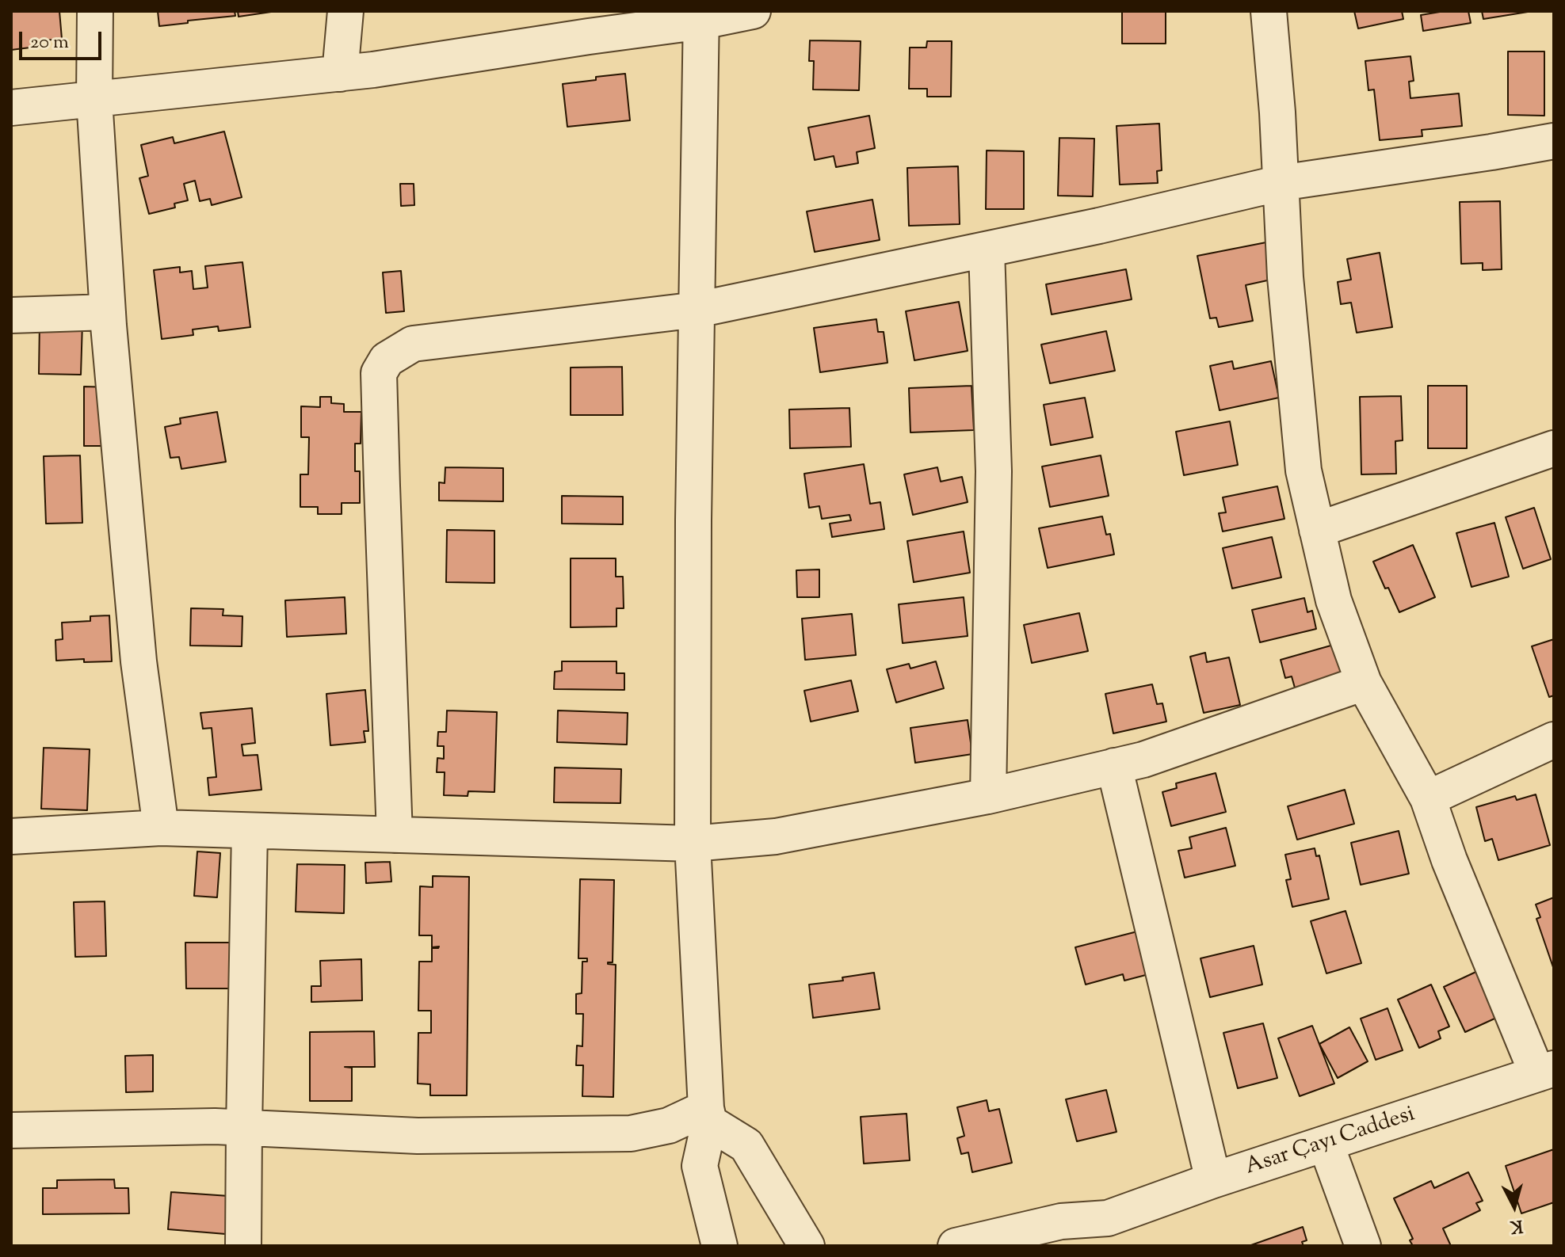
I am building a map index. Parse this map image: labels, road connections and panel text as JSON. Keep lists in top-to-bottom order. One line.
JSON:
{"streets":{"street":["Asar Çayı Caddesi"]},"scale_bar":"20 m","north":"bottom"}
